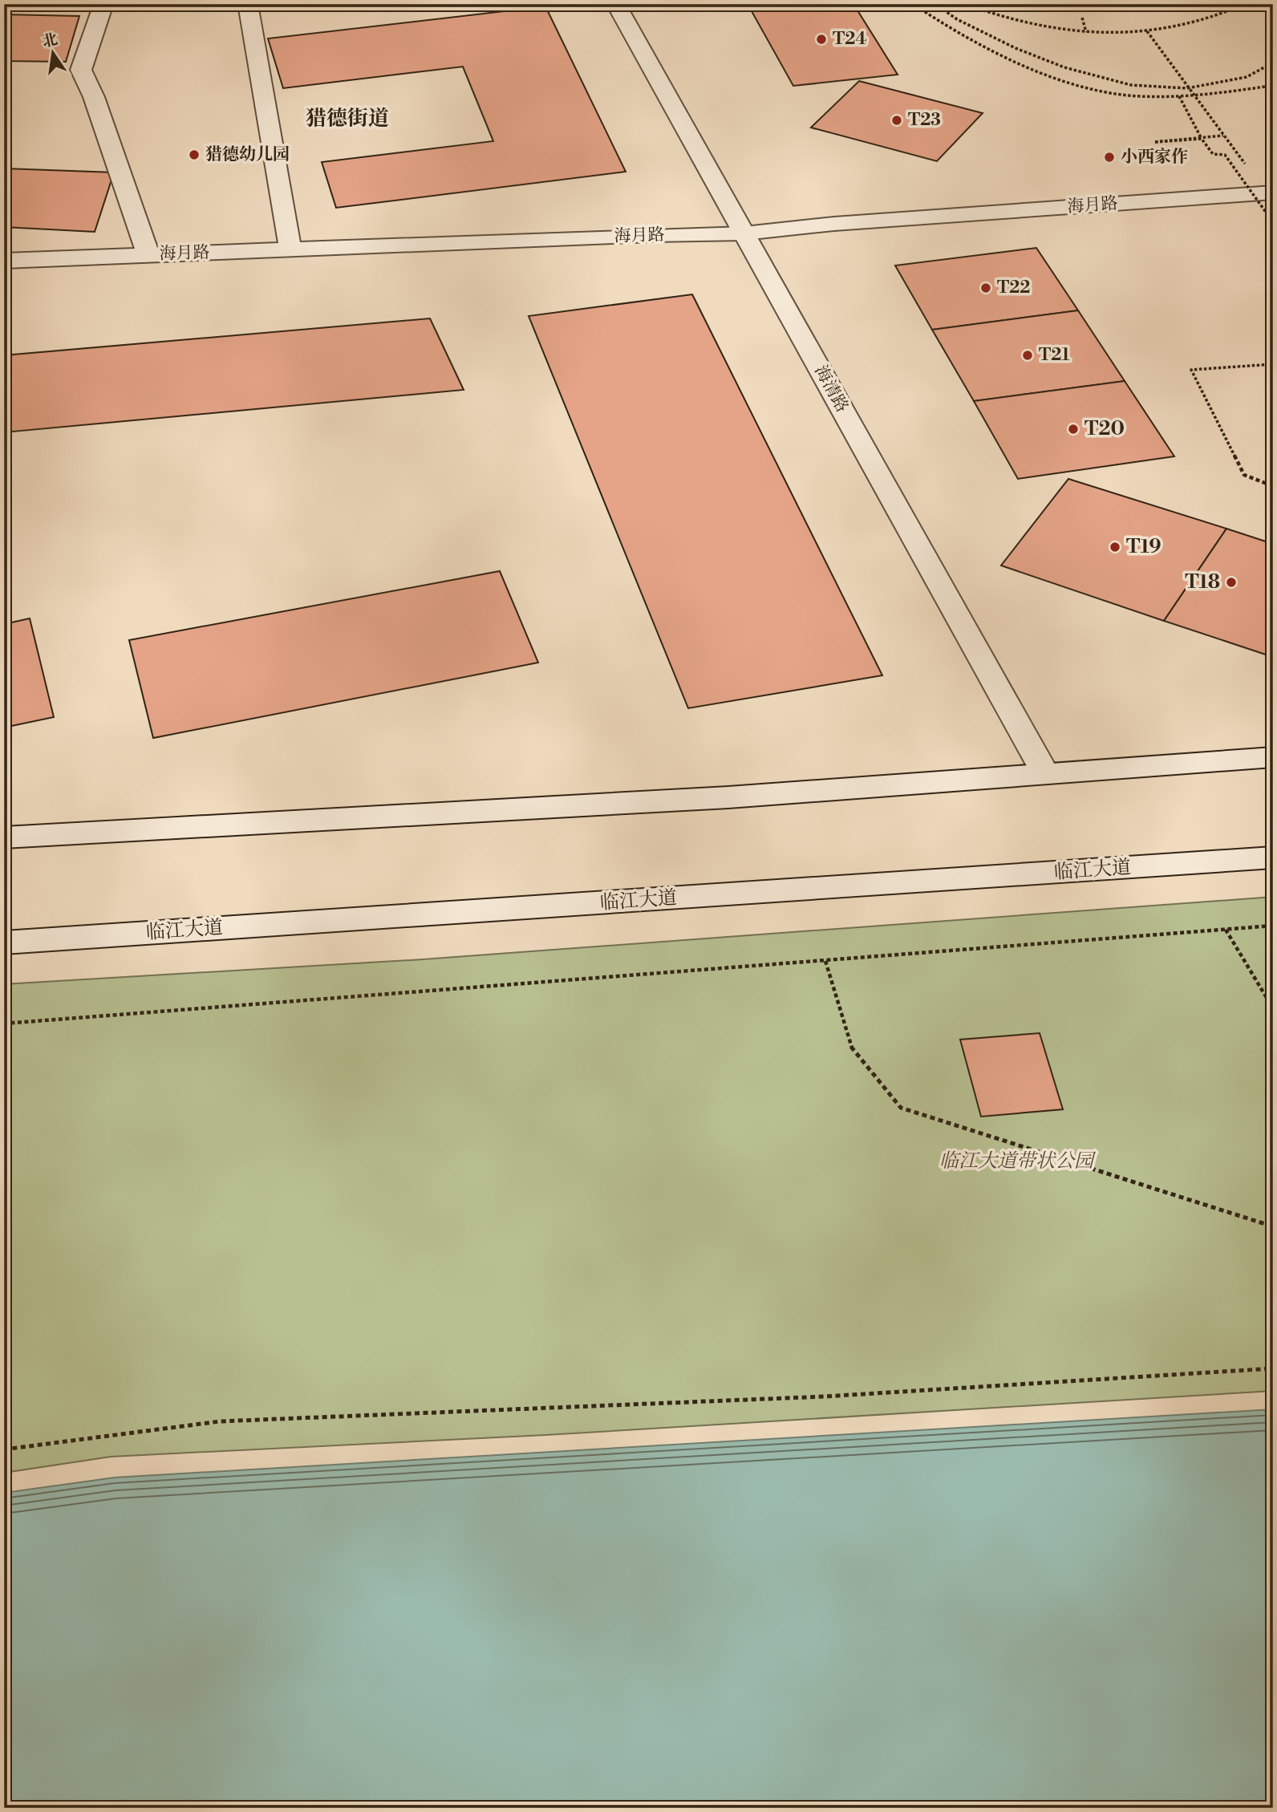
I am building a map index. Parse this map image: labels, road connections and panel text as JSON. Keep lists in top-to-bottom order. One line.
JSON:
{"streets":{"street":["海月路","海清路","临江大道"]},"crossings":[["海月路","海清路"]],"districts":["猎德街道"],"parks":["临江大道带状公园"],"places":["T24","T23","猎德幼儿园","小西家作","T22","T21","T20","T19","T18"],"north":"top"}
